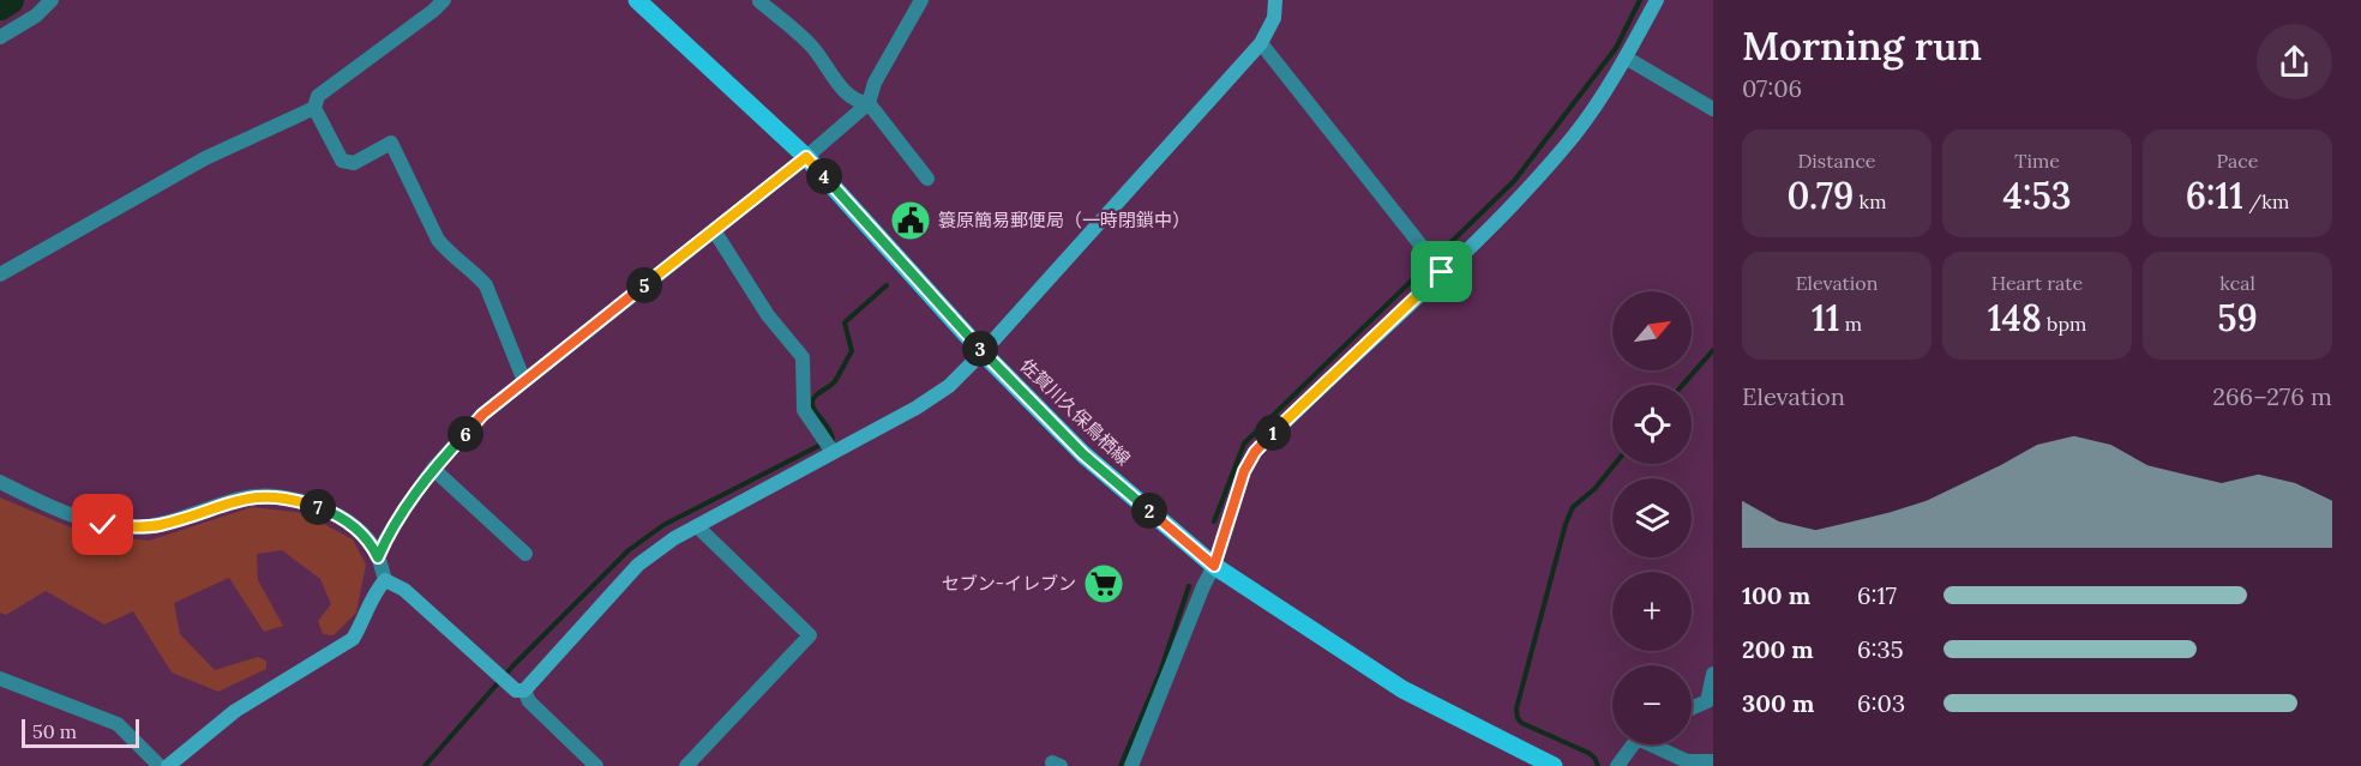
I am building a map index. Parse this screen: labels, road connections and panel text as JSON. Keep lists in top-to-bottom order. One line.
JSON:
{"streets":{"main road":["佐賀川久保鳥栖線"]},"places":{"public building":["簑原簡易郵便局（一時閉鎖中）"],"supermarket":["セブン-イレブン"]},"scale_bar":"50 m","north":"top right","page":{"heading":["Morning run","07:06"],"stats":[["Distance","0.79 km"],["Time","4:53"],["Pace","6:11 /km"],["Elevation","11 m"],["Heart rate","148 bpm"],["kcal","59"]],"pins":["4","5","3","1","6","7","2"],"map_buttons":["+","−"],"chart":["Elevation","266–276 m"],"list":[{"name":"100 m","note":"6:17"},{"name":"200 m","note":"6:35"},{"name":"300 m","note":"6:03"}],"scale":"50 m"}}
